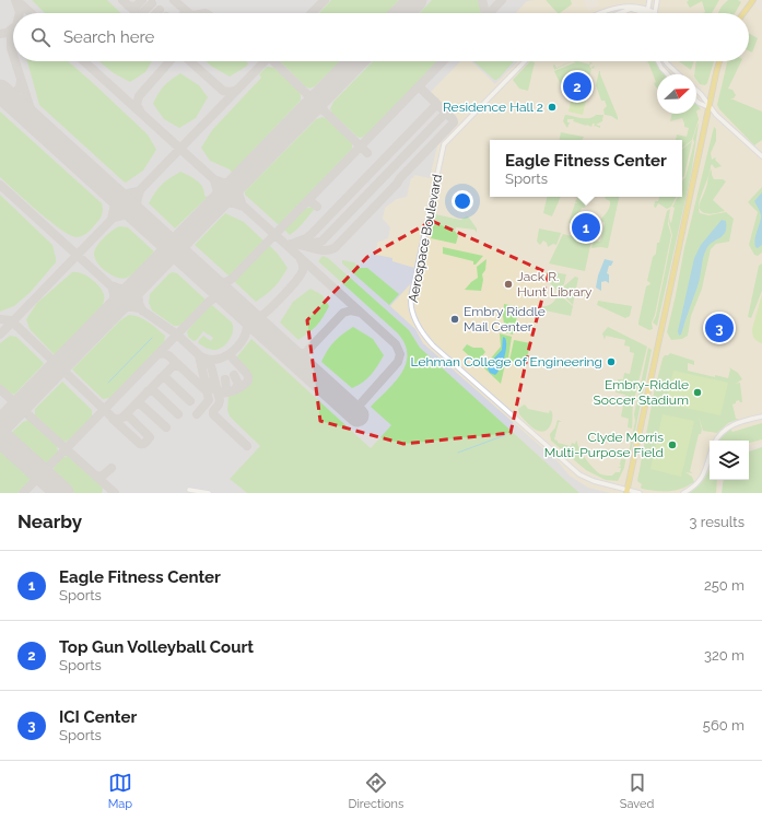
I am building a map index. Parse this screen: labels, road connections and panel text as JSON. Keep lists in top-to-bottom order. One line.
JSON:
{"streets":{"street":["Aerospace Boulevard"]},"places":["Residence Hall 2","Jack R. Hunt Library","Embry Riddle Mail Center","Lehman College of Engineering","Embry-Riddle Soccer Stadium","Clyde Morris Multi-Purpose Field"],"north":"top right","page":{"search":"Search here","pins":["2","1","3"],"popup":["Eagle Fitness Center","Sports"],"heading":["Nearby","3 results"],"list":[{"mark":"1","name":"Eagle Fitness Center","note":"Sports","value":"250 m"},{"mark":"2","name":"Top Gun Volleyball Court","note":"Sports","value":"320 m"},{"mark":"3","name":"ICI Center","note":"Sports","value":"560 m"}],"nav":["Map","Directions","Saved"]}}
